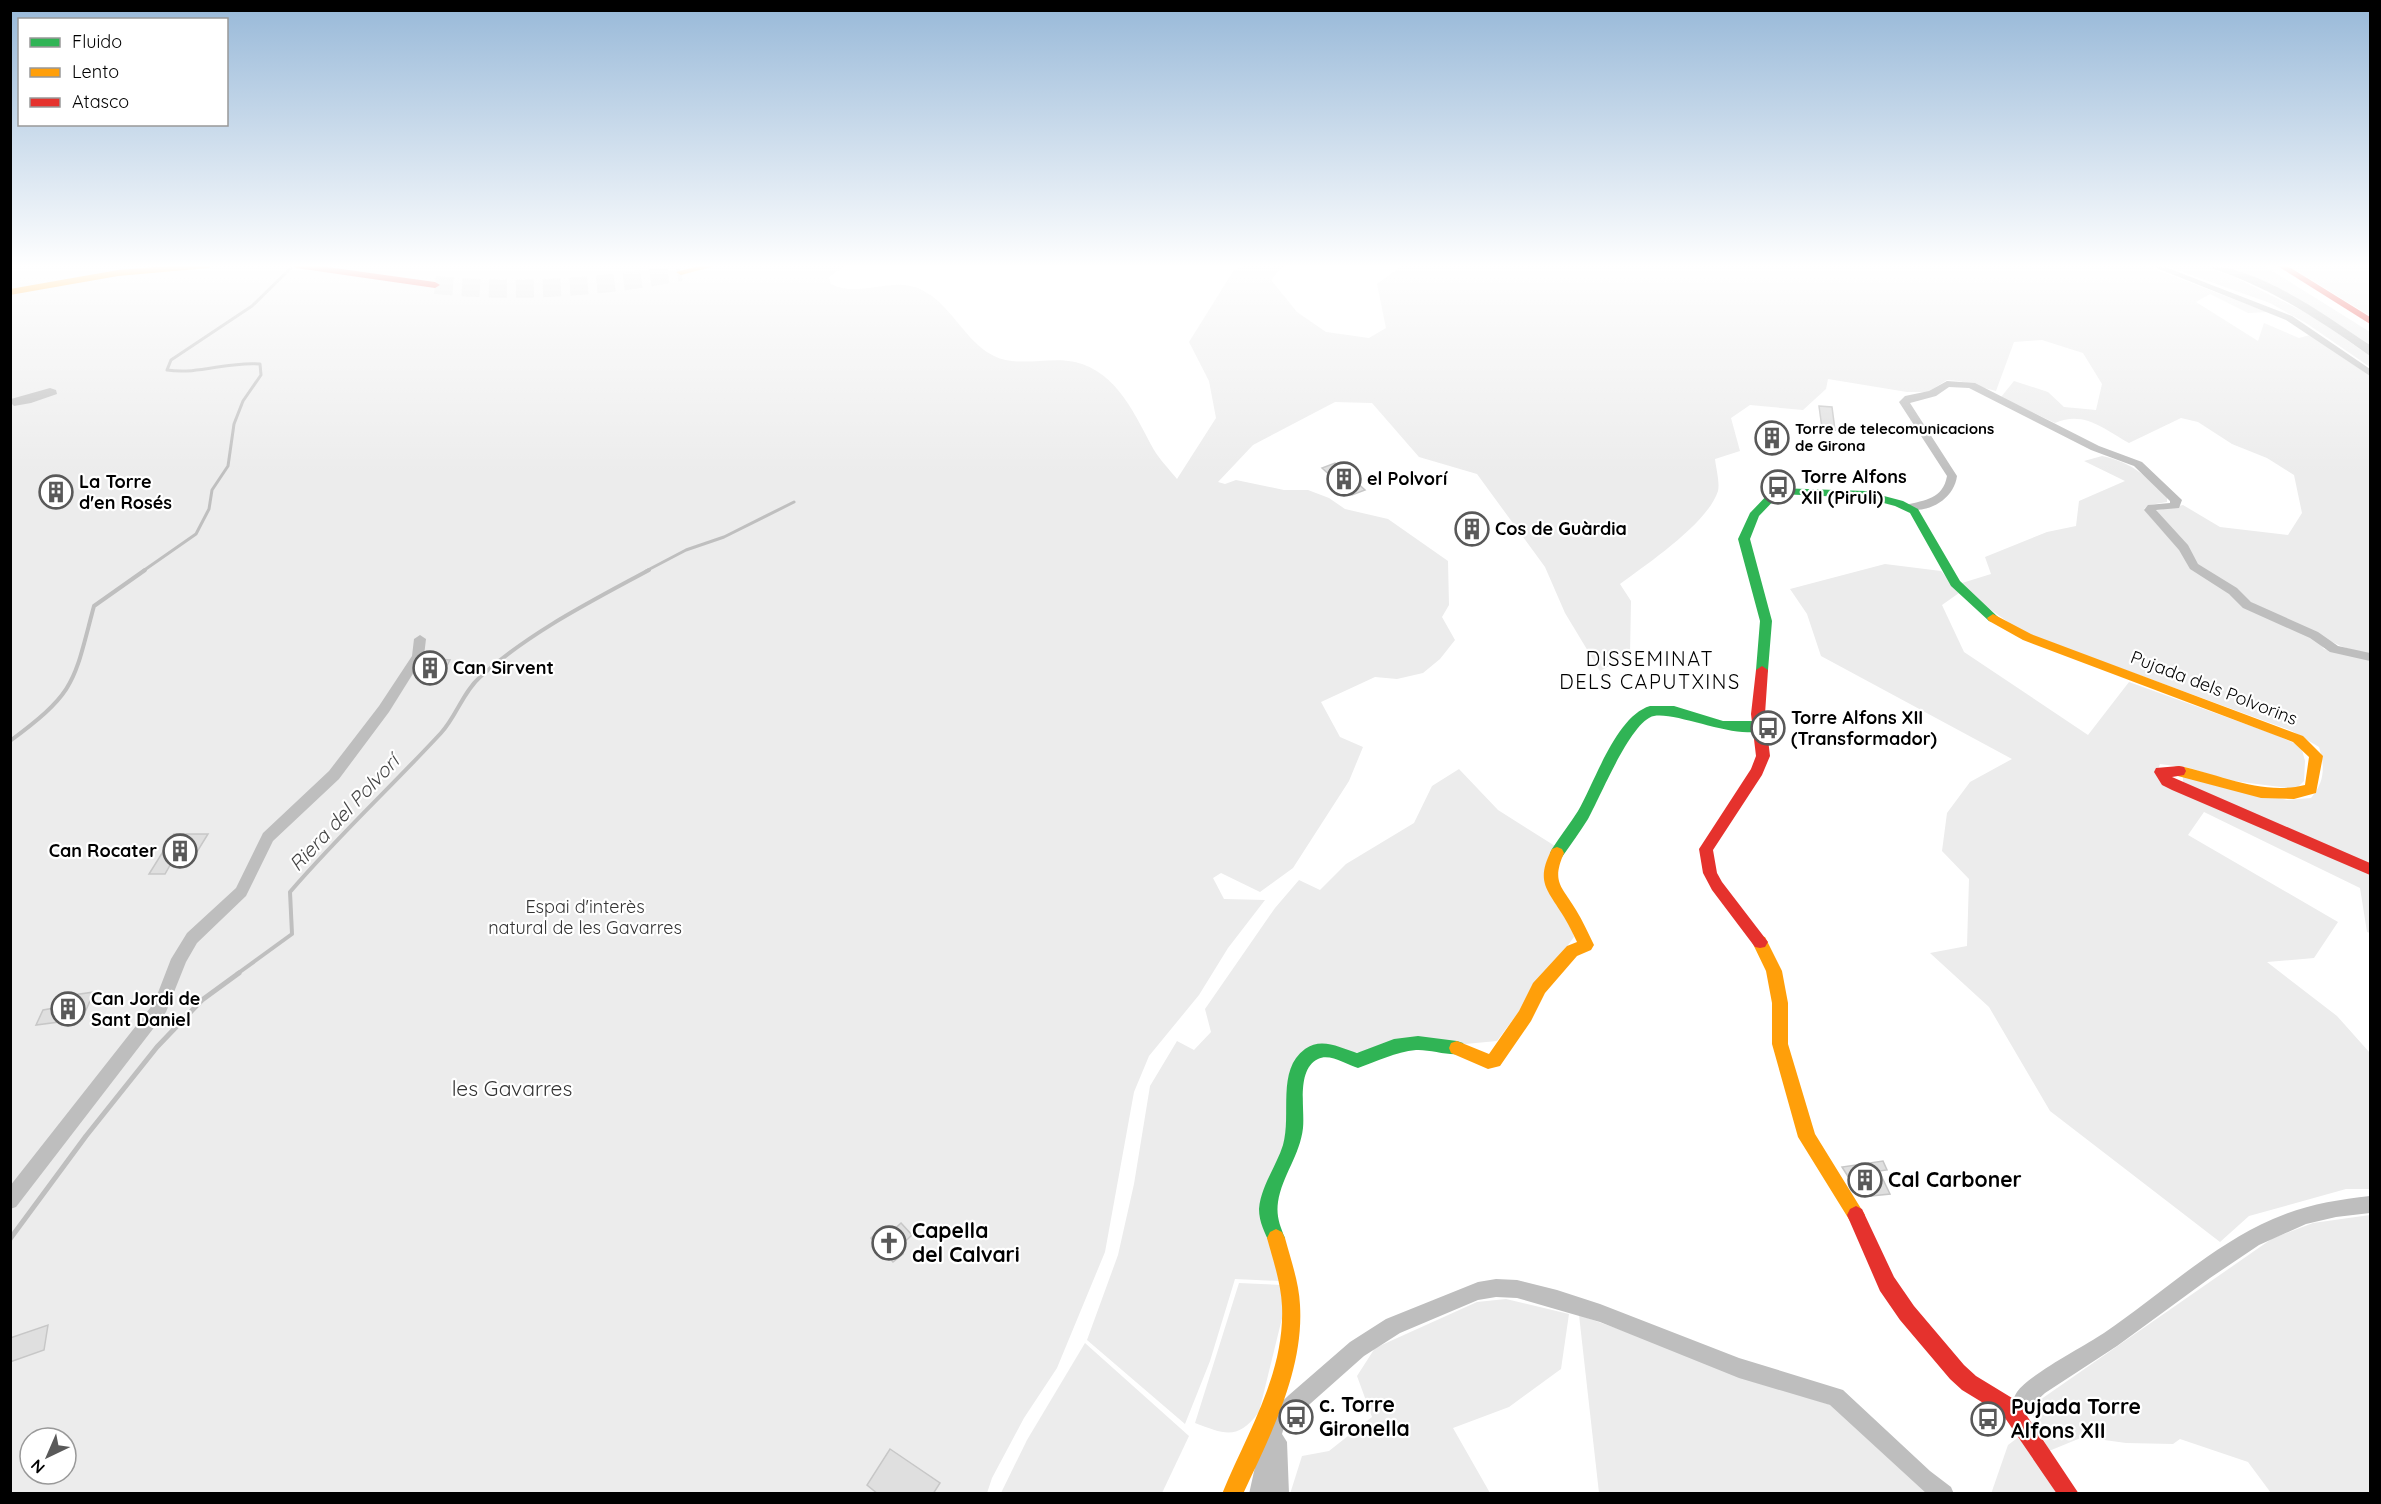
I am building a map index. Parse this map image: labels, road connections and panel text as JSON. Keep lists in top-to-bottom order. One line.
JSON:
{"streets":{"main road":["Pujada dels Polvorins"]},"districts":["DISSEMINAT DELS CAPUTXINS"],"water":["Riera del Polvorí"],"parks":["Espai d'interès natural de les Gavarres","les Gavarres"],"places":{"building":["Torre de telecomunicacions de Girona","el Polvorí","La Torre d'en Rosés","Cos de Guàrdia","Can Sirvent","Can Rocater","Can Jordi de Sant Daniel","Cal Carboner"],"bus stop":["Torre Alfons XII (Piruli)","Torre Alfons XII (Transformador)","c. Torre Gironella","Pujada Torre Alfons XII"],"church":["Capella del Calvari"]},"legend":["Fluido","Lento","Atasco"],"north":"bottom left"}
